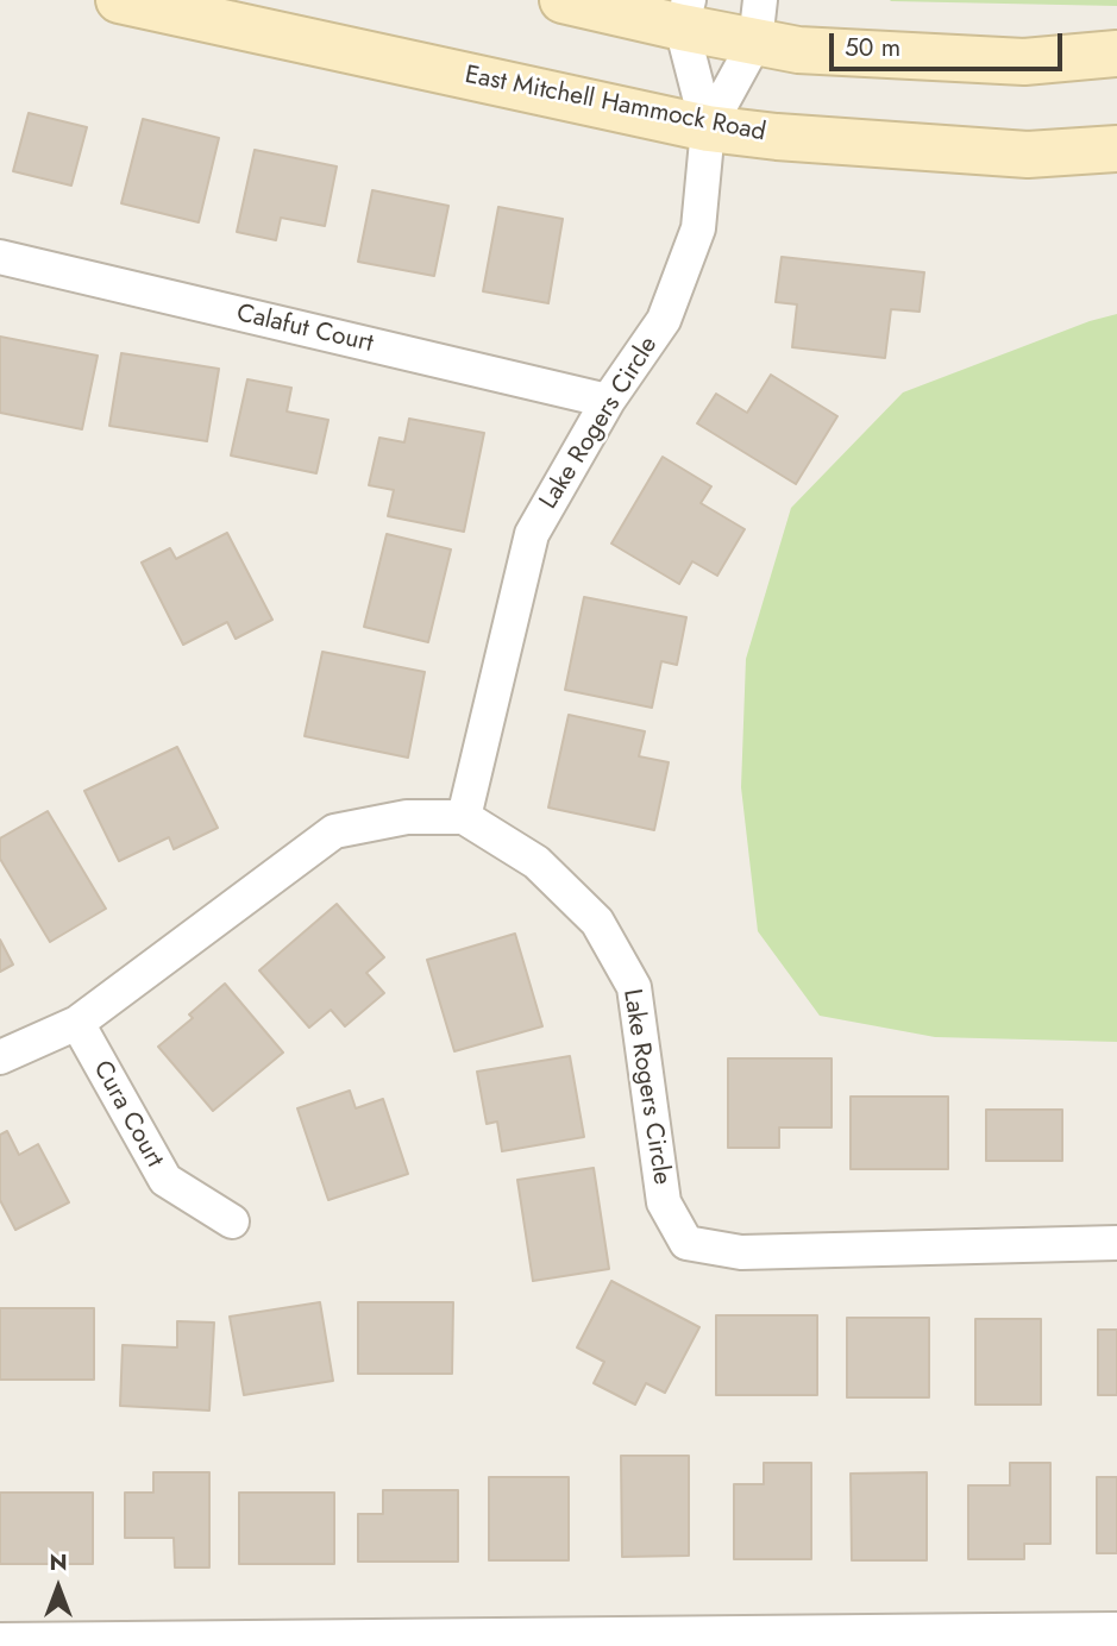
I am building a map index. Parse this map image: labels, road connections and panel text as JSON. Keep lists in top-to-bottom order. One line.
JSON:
{"streets":{"street":["East Mitchell Hammock Road","Calafut Court","Lake Rogers Circle","Cura Court"]},"crossings":[["East Mitchell Hammock Road","Lake Rogers Circle"],["Calafut Court","Lake Rogers Circle"]],"scale_bar":"50 m","north":"top"}
